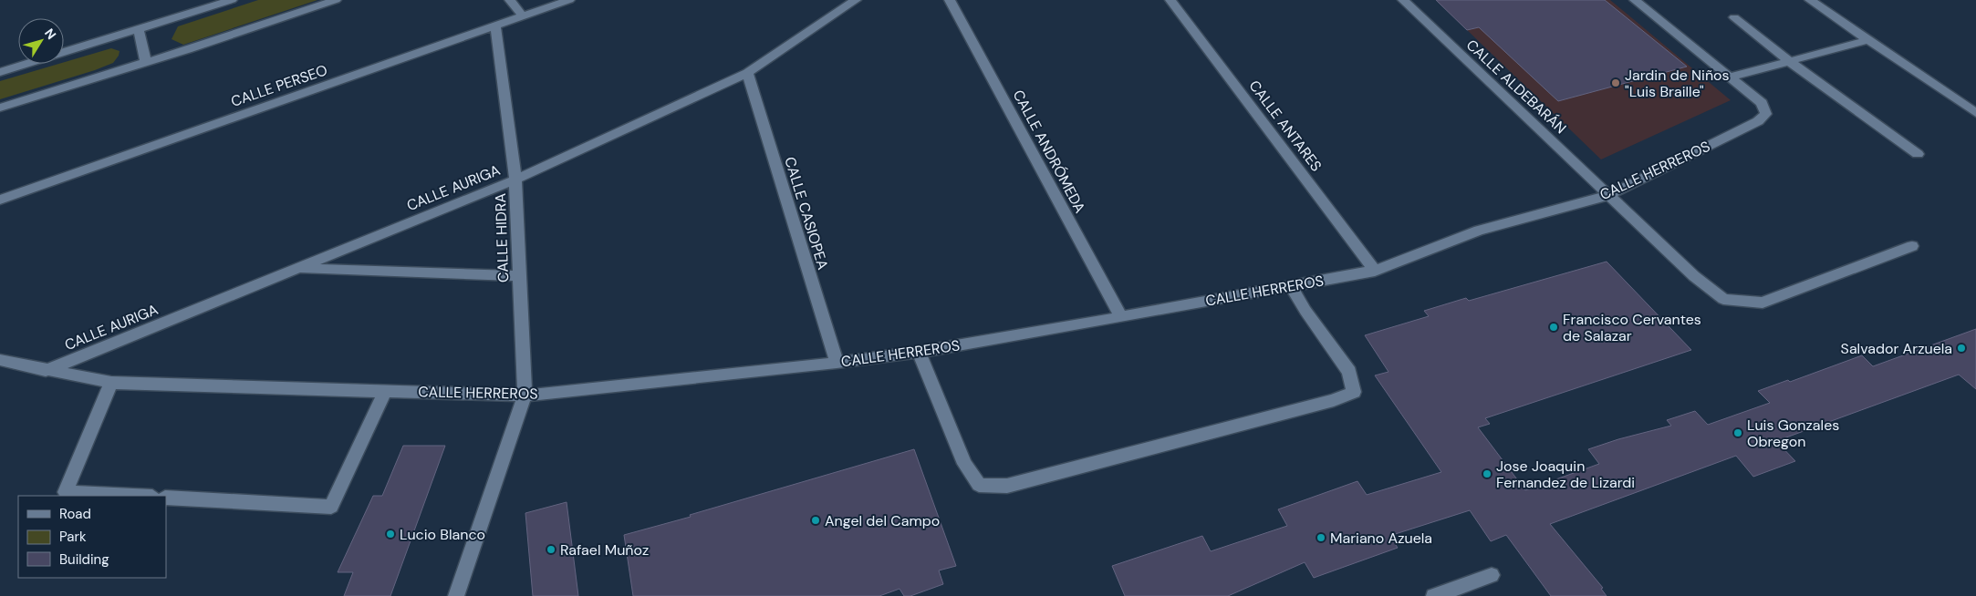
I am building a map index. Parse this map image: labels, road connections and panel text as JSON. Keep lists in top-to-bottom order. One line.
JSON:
{"streets":{"street":["CALLE PERSEO","CALLE ALDEBARÁN","CALLE ANTARES","CALLE ANDRÓMEDA","CALLE HERREROS","CALLE AURIGA","CALLE CASIOPEA","CALLE HIDRA"]},"crossings":[["CALLE PERSEO","CALLE HIDRA"],["CALLE ALDEBARÁN","CALLE HERREROS"],["CALLE ANTARES","CALLE HERREROS"],["CALLE ANDRÓMEDA","CALLE HERREROS"],["CALLE HERREROS","CALLE AURIGA"],["CALLE HERREROS","CALLE CASIOPEA"],["CALLE HERREROS","CALLE HIDRA"],["CALLE AURIGA","CALLE CASIOPEA"],["CALLE AURIGA","CALLE HIDRA"]],"places":["Jardin de Niños \"Luis Braille\"","Francisco Cervantes de Salazar","Salvador Arzuela","Luis Gonzales Obregon","Jose Joaquin Fernandez de Lizardi","Angel del Campo","Lucio Blanco","Mariano Azuela","Rafael Muñoz"],"legend":["Road","Park","Building"],"north":"top right"}
